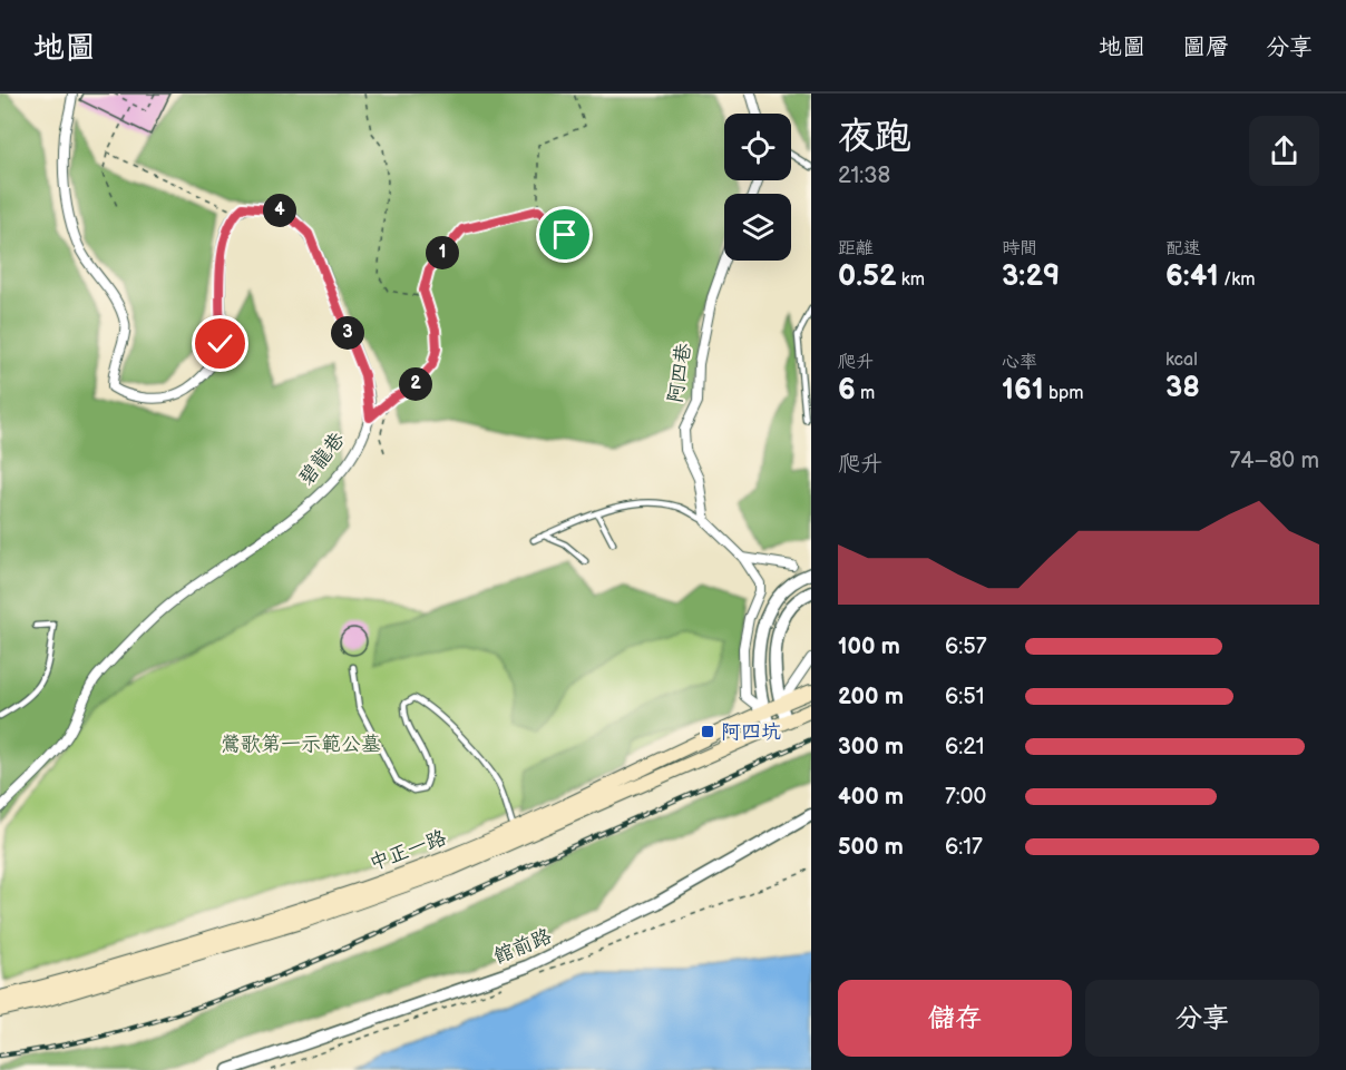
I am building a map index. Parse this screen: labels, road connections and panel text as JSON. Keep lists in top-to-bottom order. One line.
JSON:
{"streets":{"main road":["中正一路"],"street":["阿四巷","碧龍巷","館前路"]},"parks":["鶯歌第一示範公墓"],"places":{"transit":["阿四坑"]},"page":{"header":"地圖","nav":["地圖","圖層","分享"],"heading":["夜跑","21:38"],"pins":["4","1","3","2"],"stats":[["距離","0.52 km"],["時間","3:29"],["配速","6:41 /km"],["爬升","6 m"],["心率","161 bpm"],["kcal","38"]],"chart":["爬升","74–80 m"],"list":[{"name":"100 m","note":"6:57"},{"name":"200 m","note":"6:51"},{"name":"300 m","note":"6:21"},{"name":"400 m","note":"7:00"},{"name":"500 m","note":"6:17"}],"buttons":["儲存","分享"]}}
